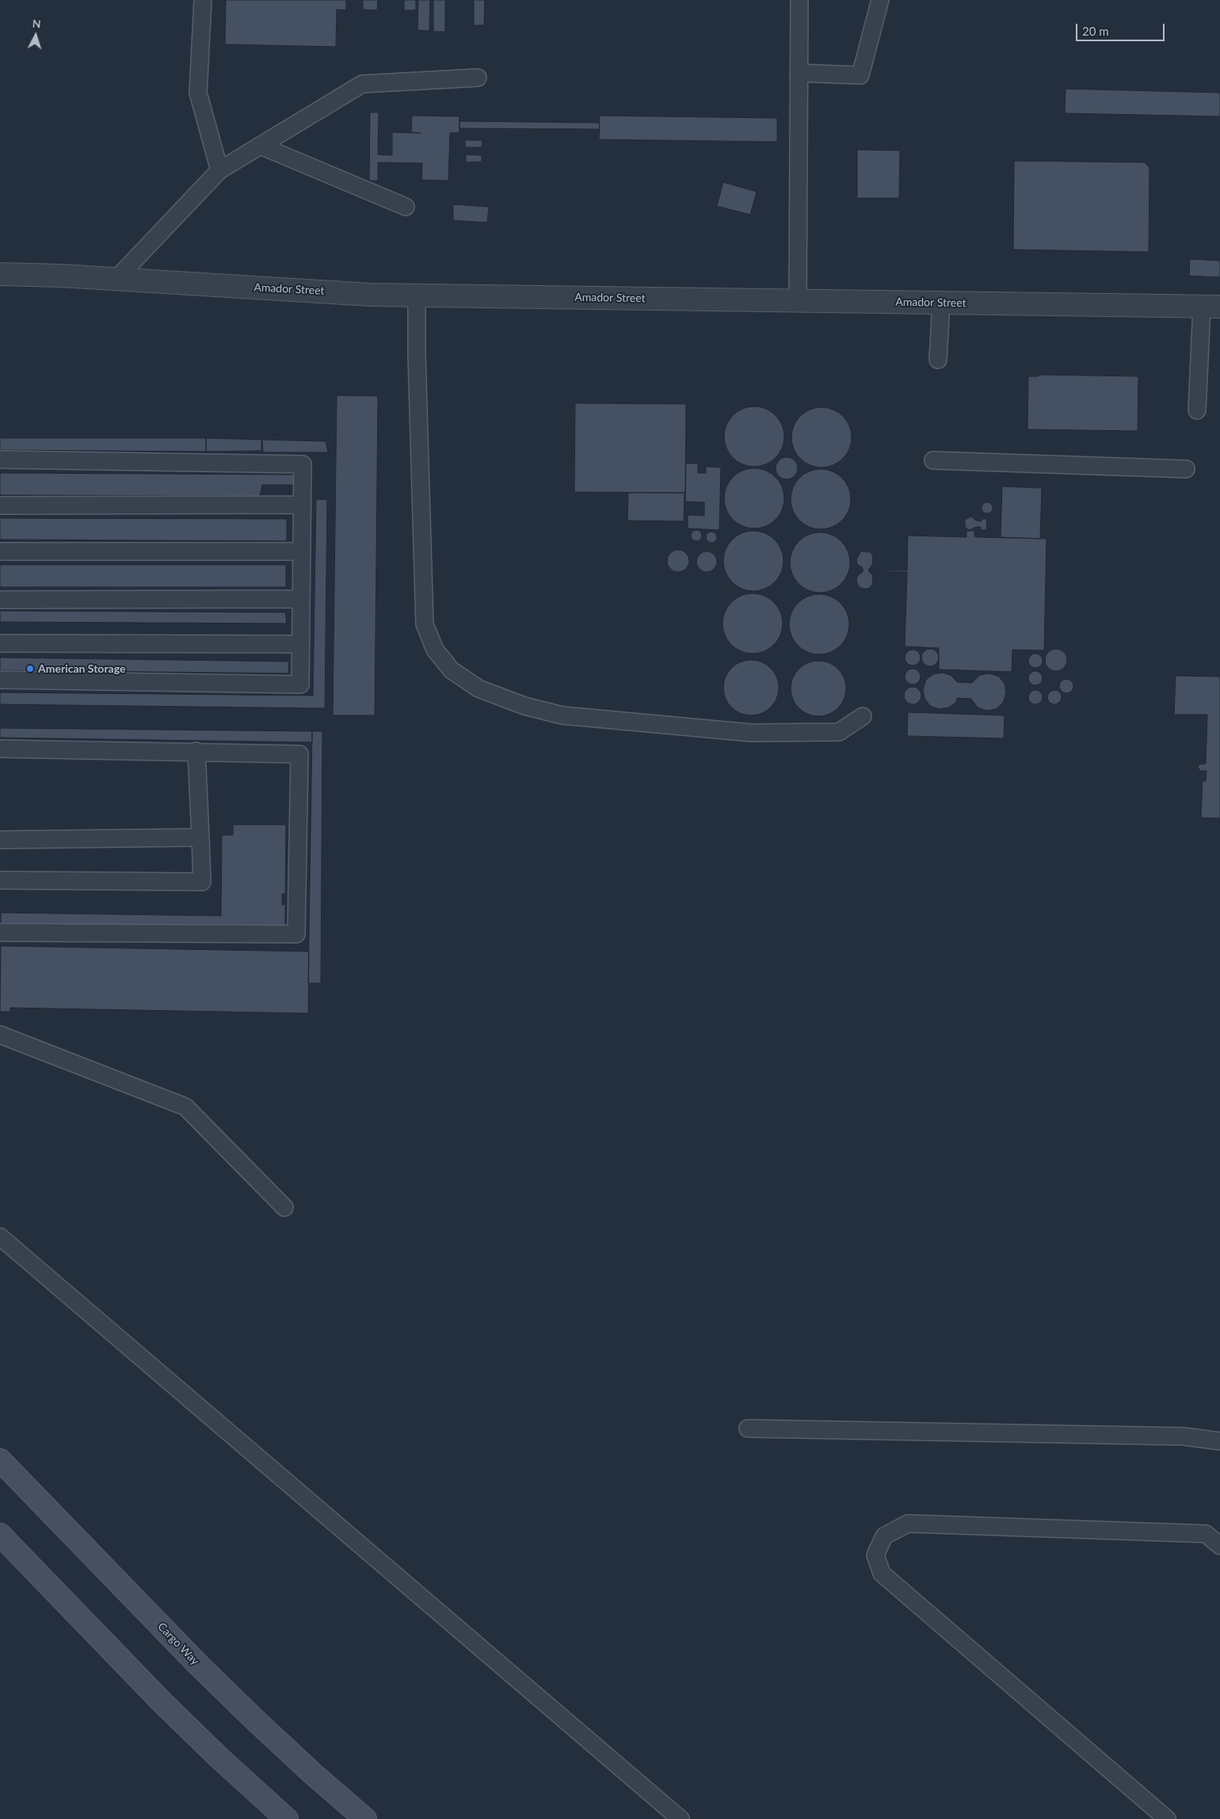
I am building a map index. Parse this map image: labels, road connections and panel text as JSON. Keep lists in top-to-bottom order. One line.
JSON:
{"streets":{"main road":["Cargo Way"],"street":["Amador Street"]},"places":["American Storage"],"scale_bar":"20 m","north":"top"}
